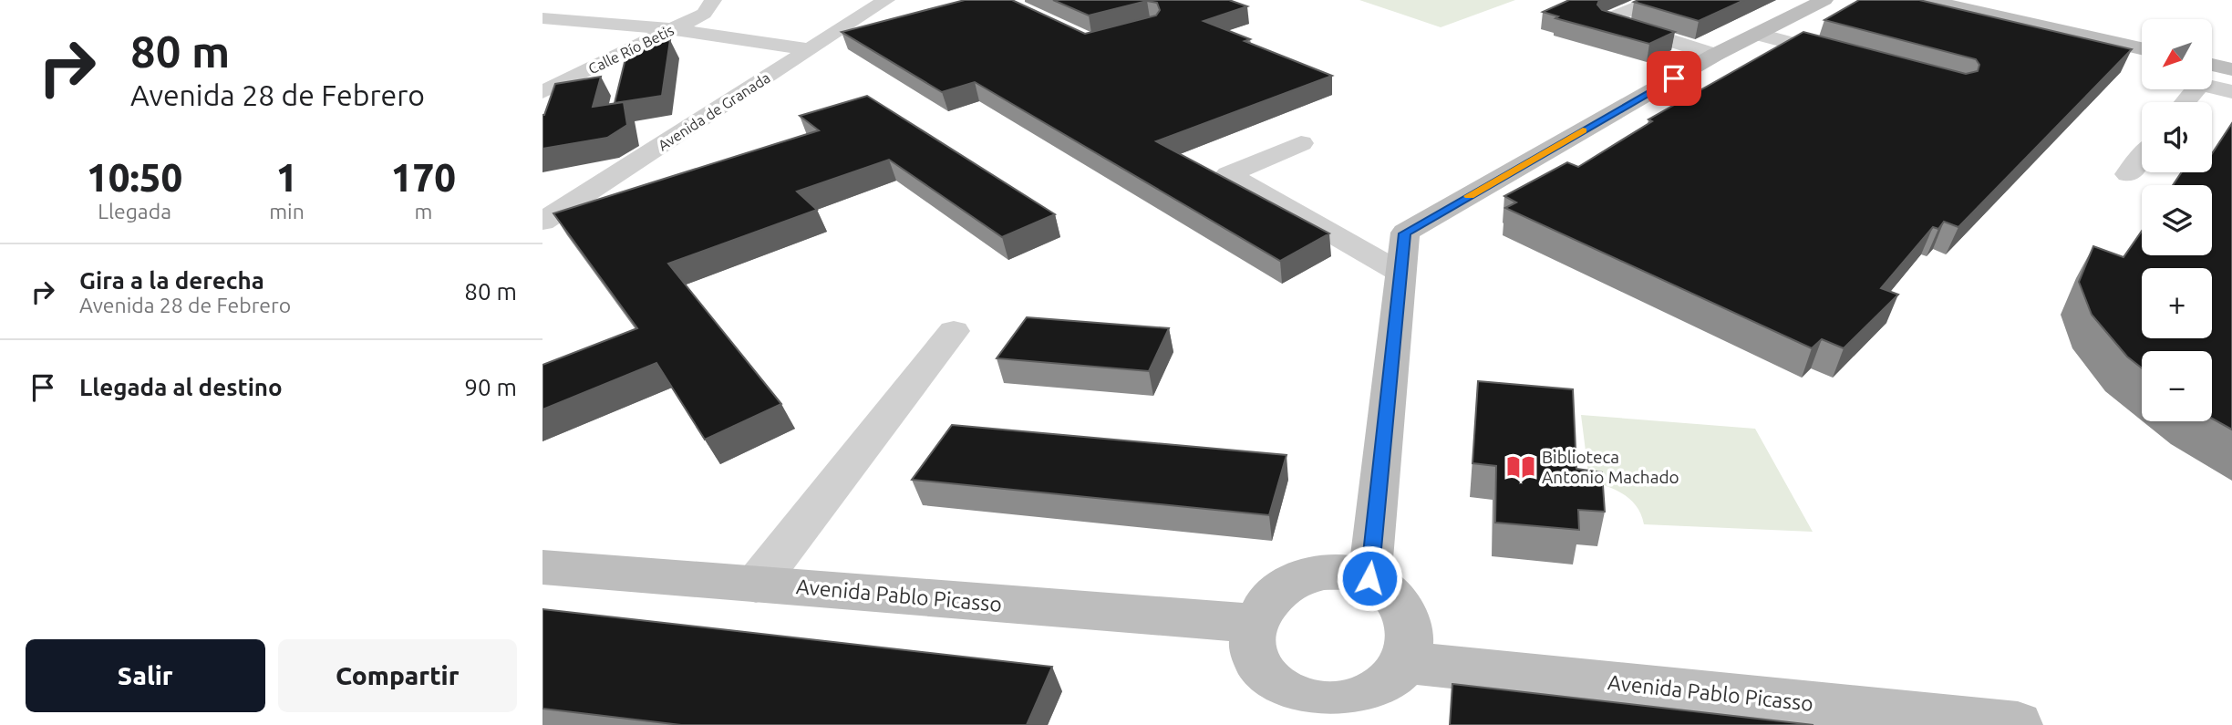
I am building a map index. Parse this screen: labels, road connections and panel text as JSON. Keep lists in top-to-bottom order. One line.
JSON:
{"streets":{"street":["Calle Río Betis","Avenida de Granada","Avenida Pablo Picasso"]},"places":{"library":["Biblioteca Antonio Machado"]},"north":"bottom left","page":{"turn":["80 m","Avenida 28 de Febrero"],"map_buttons":["+","−"],"eta":["10:50","Llegada","1","min","170","m"],"list":[{"name":"Gira a la derecha","note":"Avenida 28 de Febrero","value":"80 m"},{"name":"Llegada al destino","value":"90 m"}],"buttons":["Salir","Compartir"]}}
